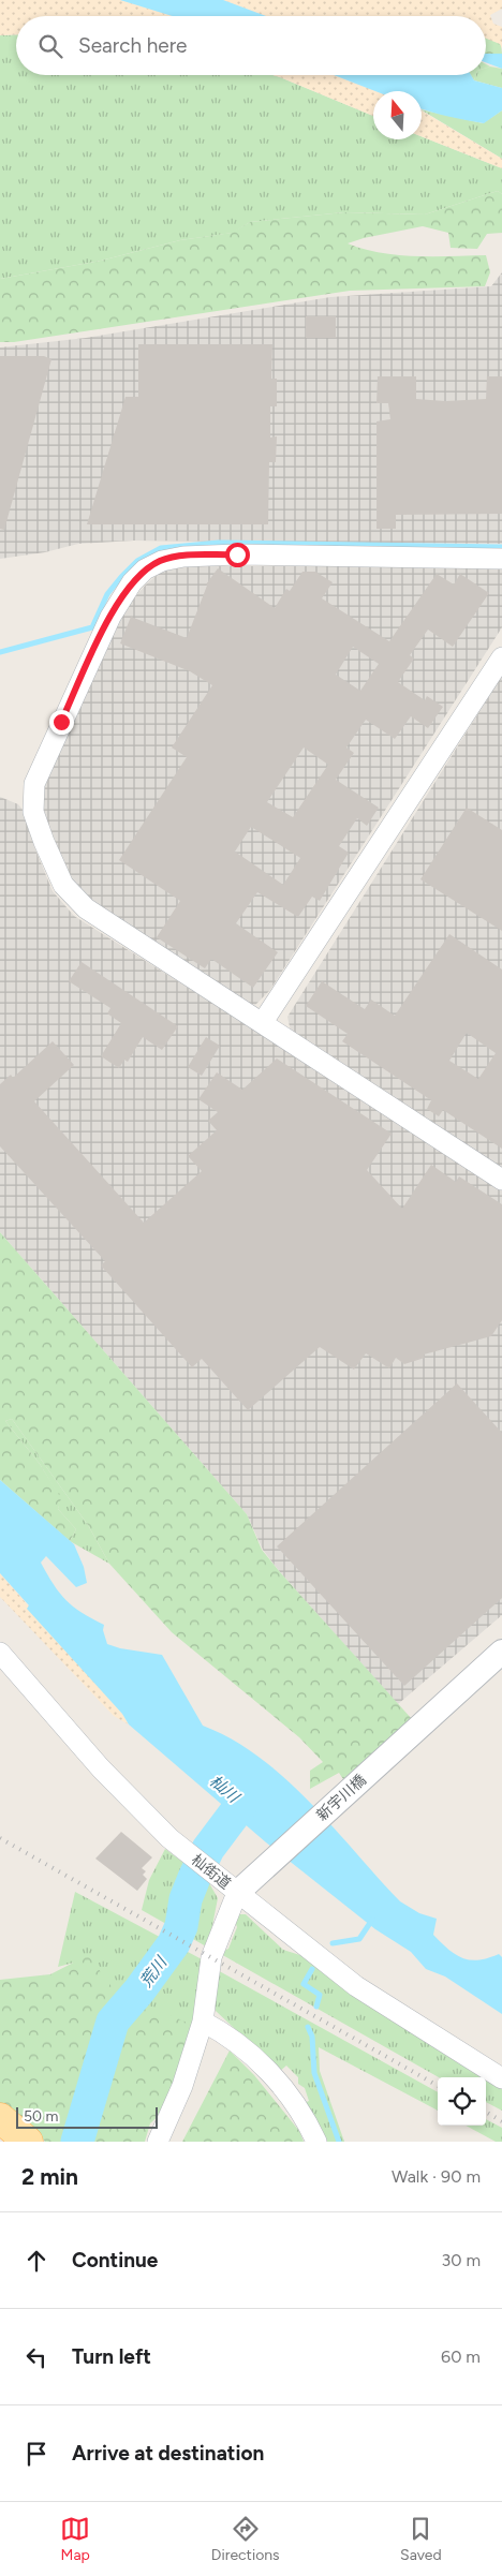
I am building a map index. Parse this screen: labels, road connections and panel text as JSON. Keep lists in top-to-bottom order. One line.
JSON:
{"streets":{"street":["新宇川橋","杣街道"]},"crossings":[["新宇川橋","杣街道"]],"water":["杣川","荒川"],"scale_bar":"50 m","north":"top","page":{"search":"Search here","scale":"50 m","heading":["2 min","Walk · 90 m"],"list":[["Continue","30 m"],["Turn left","60 m"],"Arrive at destination"],"nav":["Map","Directions","Saved"]}}
